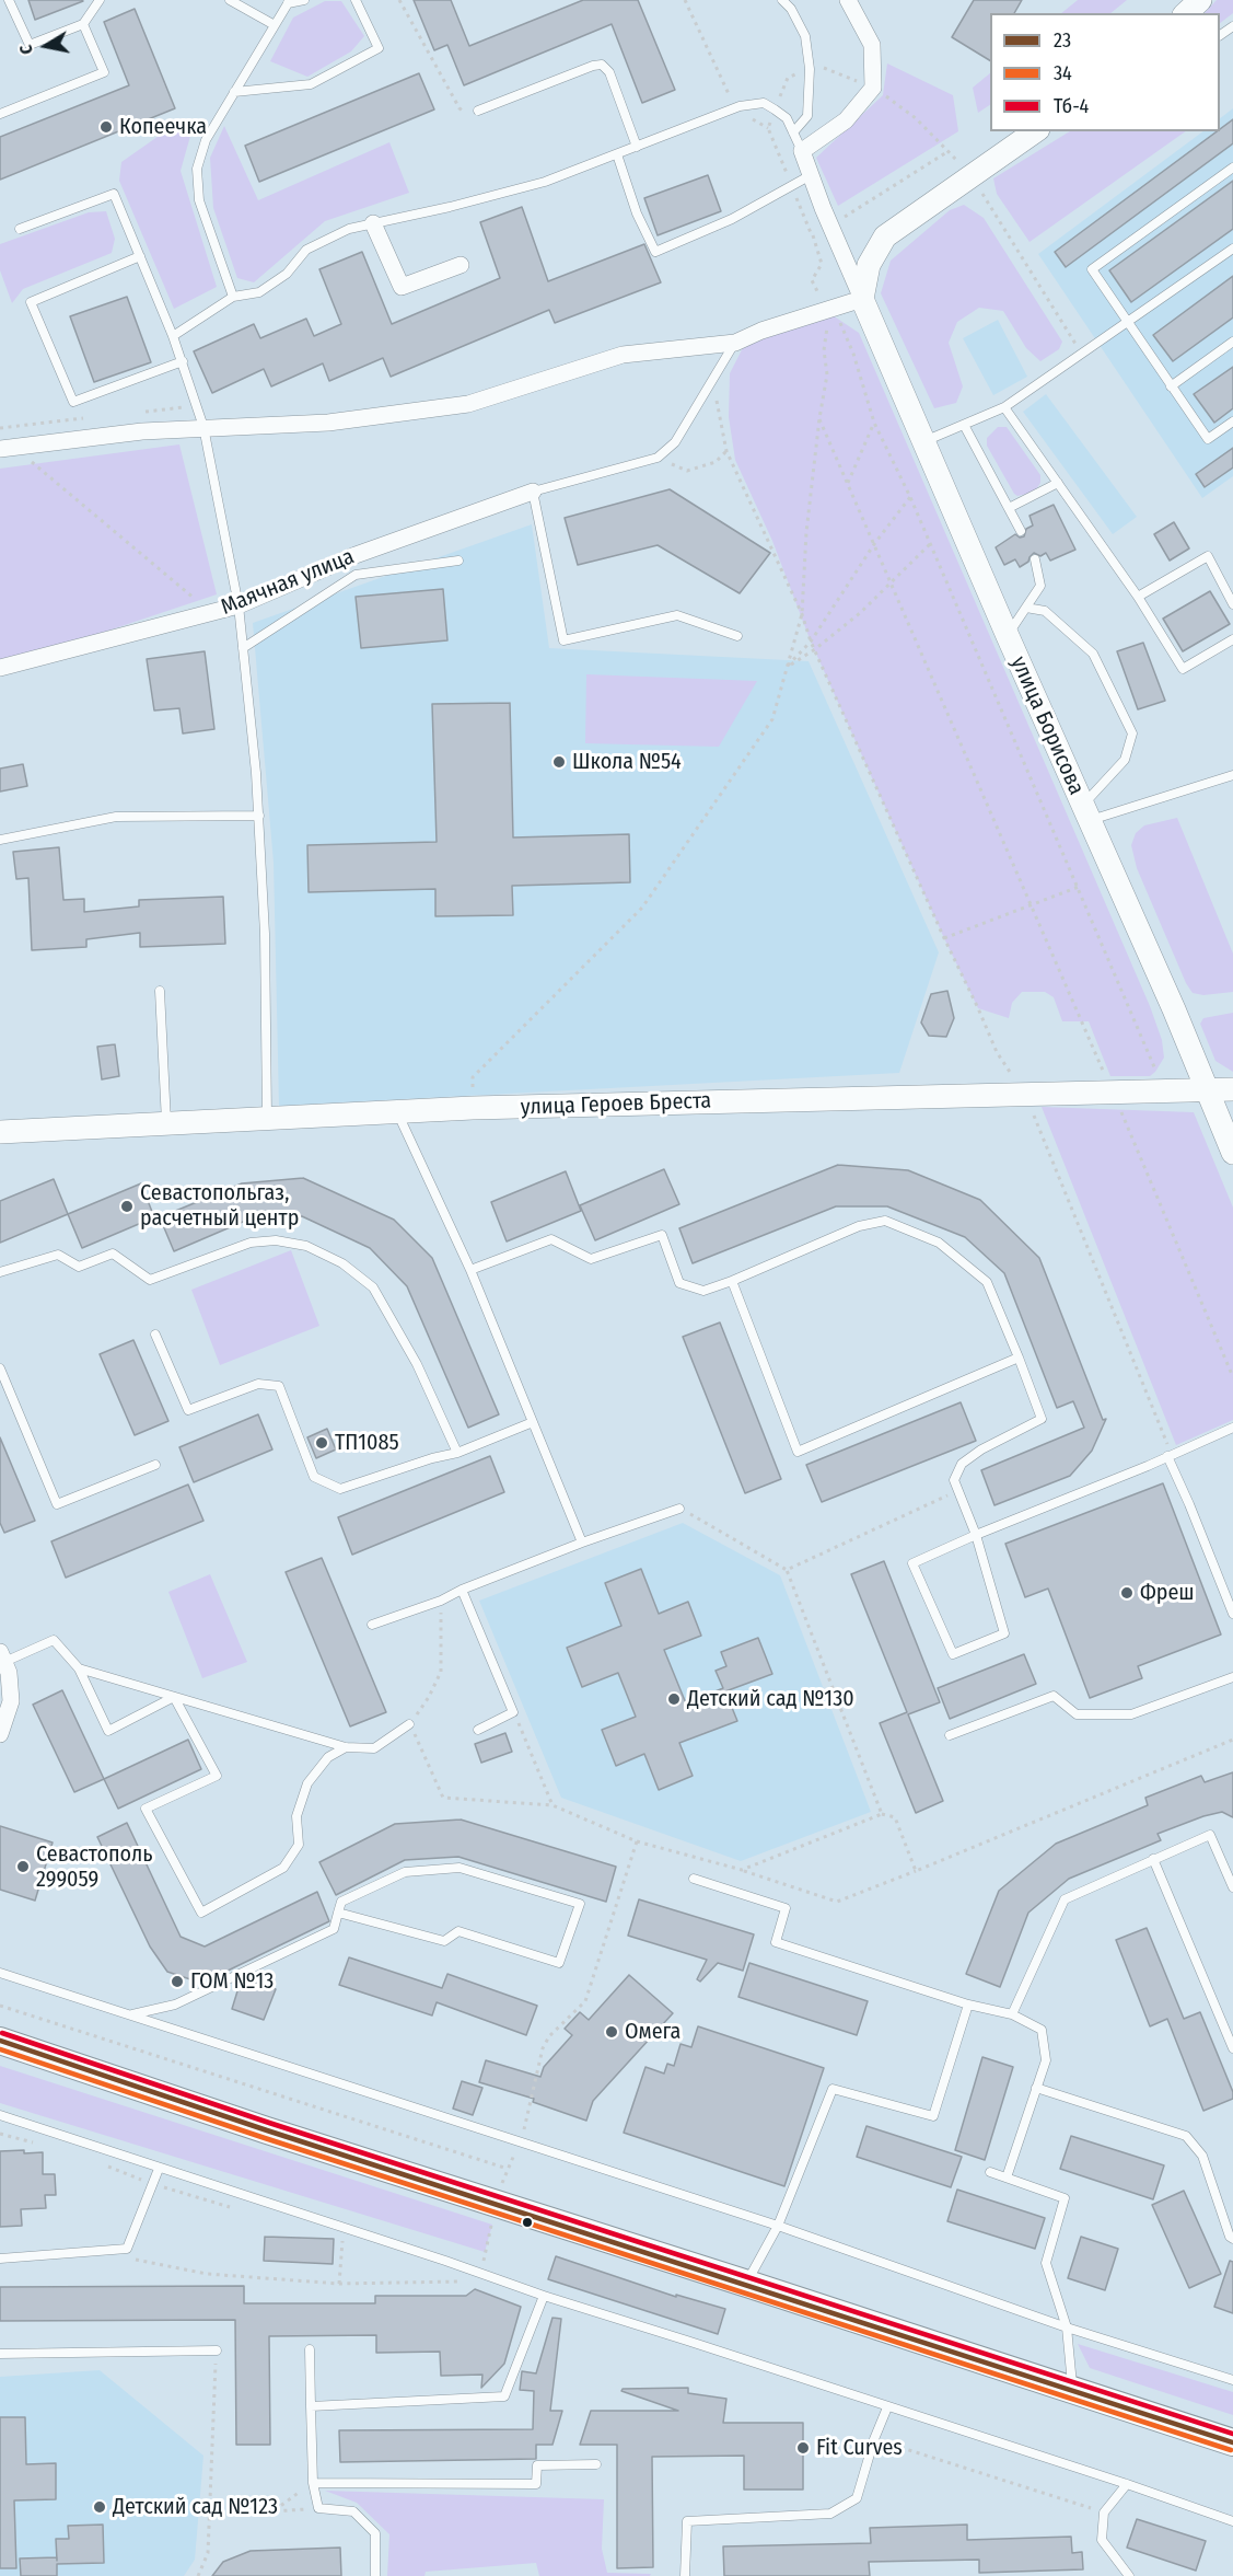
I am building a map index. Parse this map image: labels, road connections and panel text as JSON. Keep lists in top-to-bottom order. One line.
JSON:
{"streets":{"street":["Маячная улица","улица Борисова","улица Героев Бреста"]},"crossings":[["улица Борисова","улица Героев Бреста"]],"places":["Копеечка","Школа №54","Севастопольгаз, расчетный центр","ТП1085","Фреш","Детский сад №130","Севастополь 299059","ГОМ №13","Омега","Fit Curves","Детский сад №123"],"lines":["transit line Тб-4","transit line 23","transit line 34"],"legend":["23","34","Тб-4"],"north":"left"}
